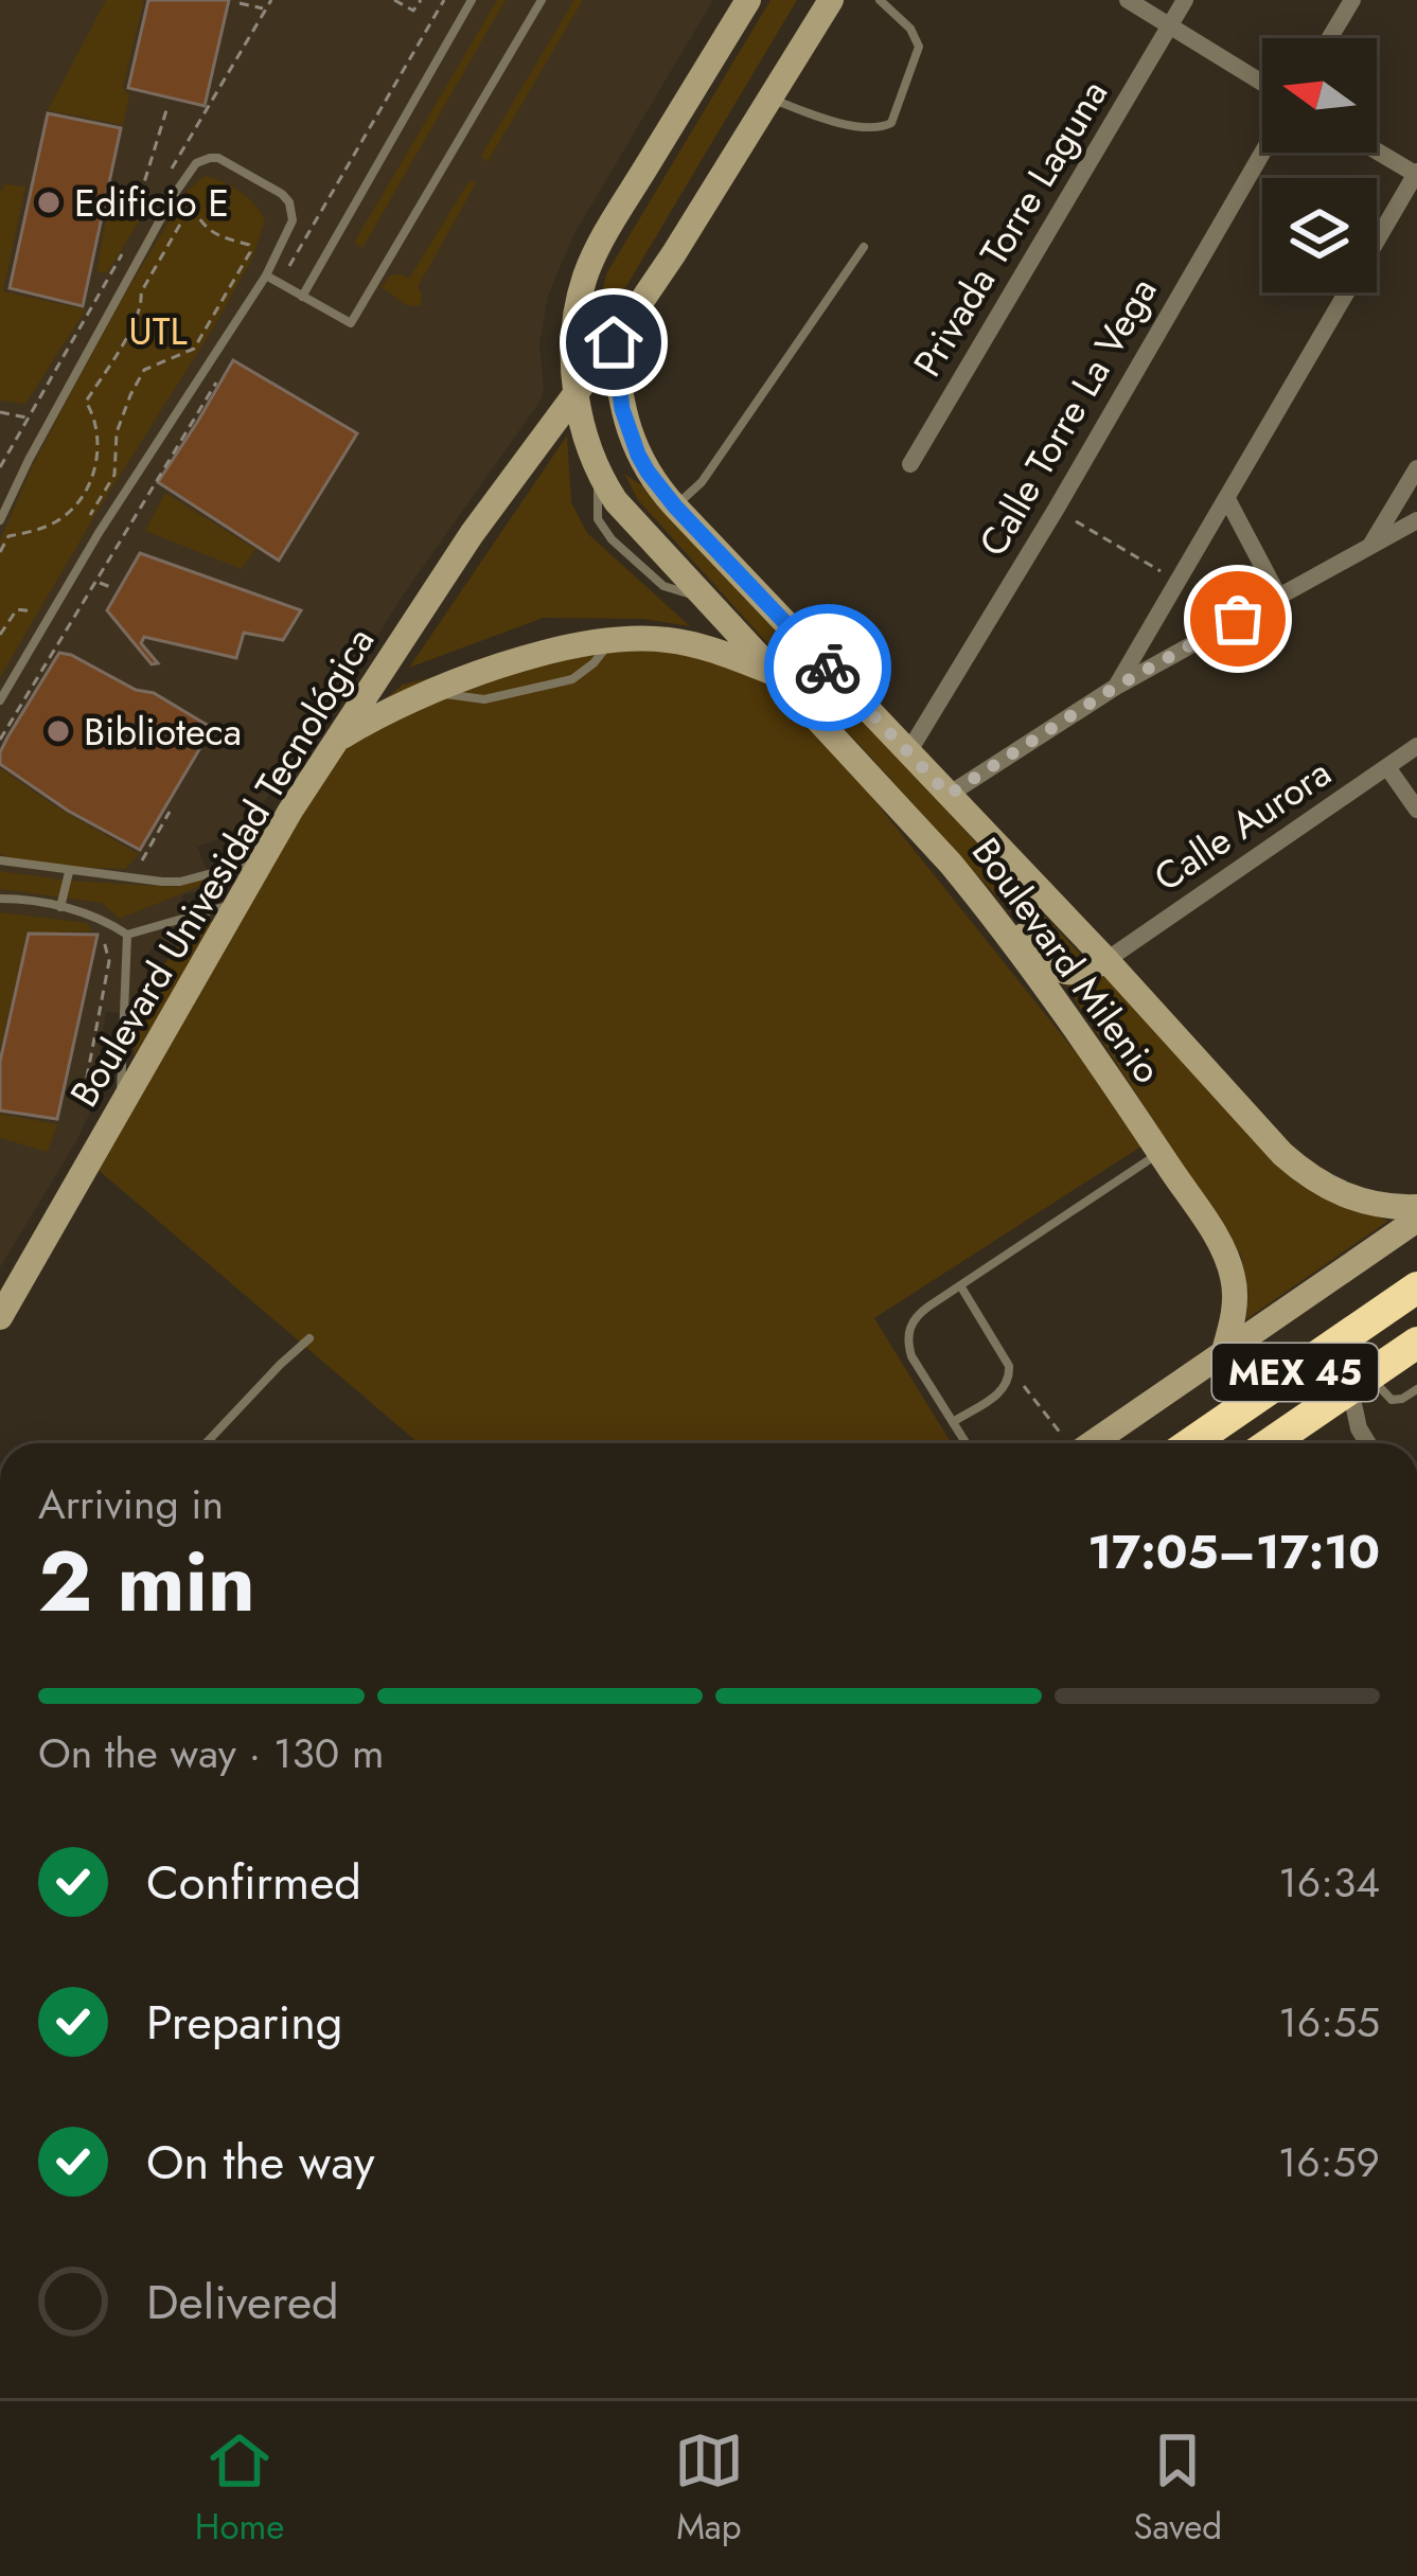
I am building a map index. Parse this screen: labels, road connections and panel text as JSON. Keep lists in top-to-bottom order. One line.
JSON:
{"streets":{"highway":["MEX 45"],"street":["Privada Torre Laguna","Calle Torre La Vega","Calle Aurora","Boulevard Univesidad Tecnológica","Boulevard Milenio"]},"crossings":[["Calle Torre La Vega","Boulevard Milenio"],["Calle Aurora","Boulevard Milenio"],["Boulevard Univesidad Tecnológica","Boulevard Milenio"]],"parks":["UTL"],"places":["Edificio E","Biblioteca"],"north":"left","page":{"heading":["2 min","Arriving in","17:05–17:10"],"bar":"On the way · 130 m","list":[["Confirmed","16:34"],["Preparing","16:55"],["On the way","16:59"],"Delivered"],"tabs":["Home","Map","Saved"]}}
